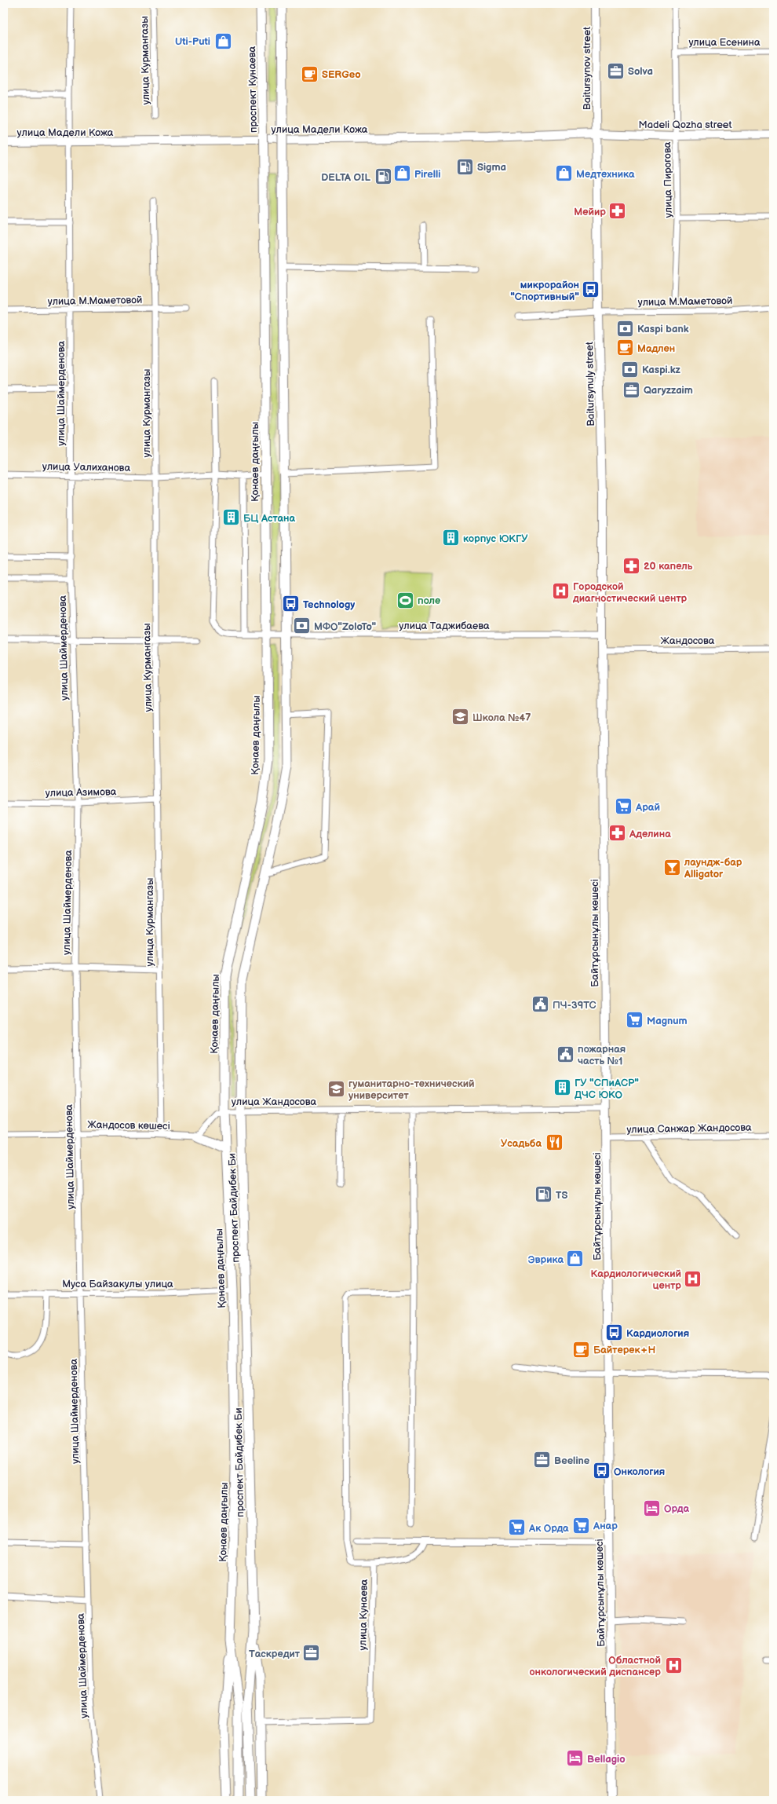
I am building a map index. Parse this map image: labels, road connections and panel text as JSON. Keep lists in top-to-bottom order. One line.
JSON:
{"streets":{"main road":["Baitursynov street","проспект Кунаева","Madeli Qozha street","улица Мадели Кожа","Baitursynuly street","Қонаев даңғылы","Байтұрсынұлы көшесі","проспект Байдибек Би"],"street":["улица Есенина","улица Курмангазы","улица Пирогова","улица М.Маметовой","улица Шаймерденова","улица Уалиханова","улица Таджибаева","Жандосова","улица Азимова","улица Жандосова","Жандосов көшесі","улица Санжар Жандосова","Муса Байзакулы улица","улица Кунаева"]},"crossings":[["улица Есенина","улица Пирогова"],["улица Курмангазы","улица М.Маметовой"],["улица Курмангазы","улица Уалиханова"],["улица Курмангазы","улица Азимова"],["улица Курмангазы","Жандосов көшесі"],["Baitursynov street","Madeli Qozha street"],["Baitursynov street","улица Мадели Кожа"],["Baitursynov street","Baitursynuly street"],["проспект Кунаева","Қонаев даңғылы"],["Madeli Qozha street","улица Мадели Кожа"],["Madeli Qozha street","улица Пирогова"],["Madeli Qozha street","Baitursynuly street"],["улица Мадели Кожа","Baitursynuly street"],["улица Мадели Кожа","улица Шаймерденова"],["улица М.Маметовой","Baitursynuly street"],["улица М.Маметовой","улица Шаймерденова"],["Baitursynuly street","улица Таджибаева"],["Baitursynuly street","Жандосова"],["Baitursynuly street","Байтұрсынұлы көшесі"],["улица Шаймерденова","улица Уалиханова"],["улица Шаймерденова","улица Азимова"],["улица Шаймерденова","Жандосов көшесі"],["улица Шаймерденова","Муса Байзакулы улица"],["Қонаев даңғылы","улица Уалиханова"],["Қонаев даңғылы","улица Таджибаева"],["Қонаев даңғылы","улица Жандосова"],["Қонаев даңғылы","Муса Байзакулы улица"],["улица Уалиханова","улица Таджибаева"],["Жандосова","Байтұрсынұлы көшесі"],["Байтұрсынұлы көшесі","улица Жандосова"],["Байтұрсынұлы көшесі","улица Санжар Жандосова"],["улица Жандосова","проспект Байдибек Би"]],"places":{"shop":["Uti-Puti","Pirelli","Медтехника","Эврика"],"office":["Solva","Qaryzzaim","Beeline","Таскредит"],"cafe":["SERGeo","Мадлен","Байтерек+Н"],"fuel station":["Sigma","DELTA OIL","TS"],"pharmacy":["Мейир","20 капель","Аделина"],"bus stop":["микрорайон \"Спортивный\"","Technology","Кардиология","Онкология"],"bank":["Kaspi bank","Kaspi.kz","МФО\"ZoloTo\""],"building":["БЦ Астана","корпус ЮКГУ","ГУ \"СПиАСР\" ДЧС ЮКО"],"hospital":["Городской диагностический центр","Кардиологический центр","Областной онкологический диспансер"],"sports":["поле"],"school or university":["Школа №47","гуманитарно-технический университет"],"supermarket":["Арай","Magnum","Анар","Ак Орда"],"bar":["лаундж-бар Alligator"],"public building":["ПЧ-39ТС","пожарная часть №1"],"restaurant":["Усадьба"],"hotel":["Орда","Bellagio"]}}
